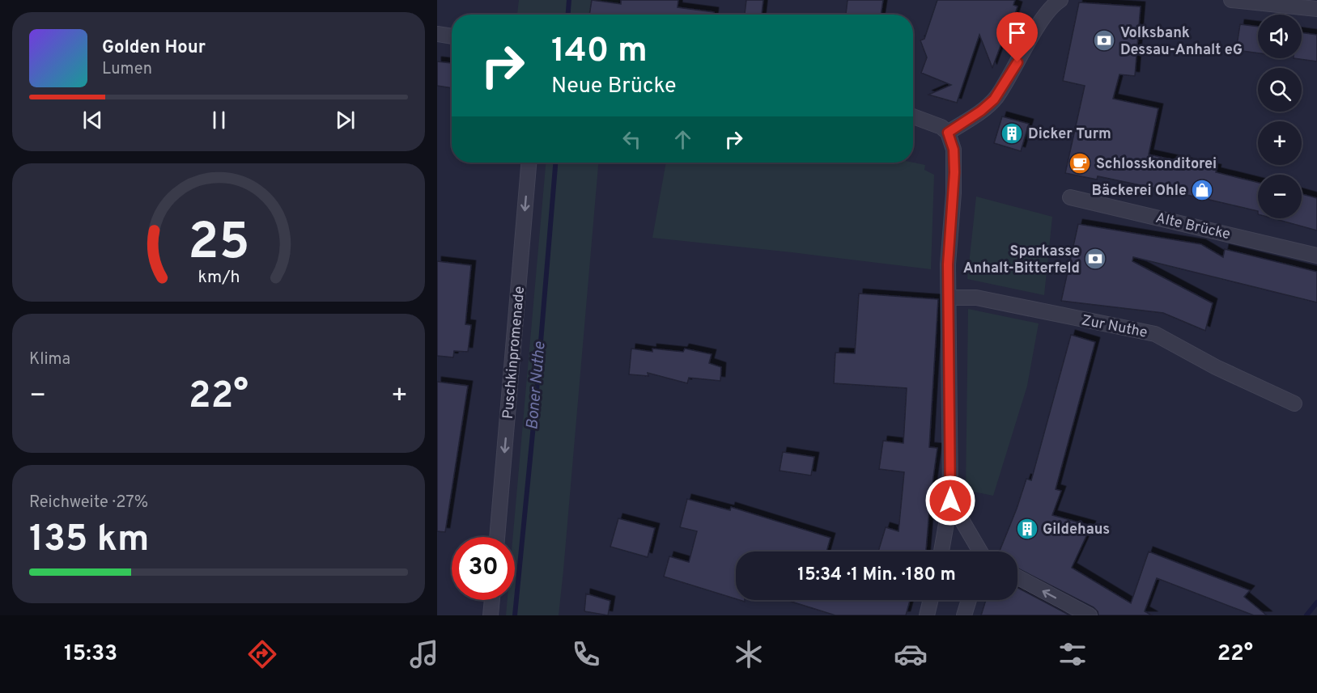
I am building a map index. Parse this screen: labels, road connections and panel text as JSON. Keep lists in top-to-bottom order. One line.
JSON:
{"streets":{"street":["Alte Brücke","Zur Nuthe","Puschkinpromenade"]},"one_way":["Puschkinpromenade"],"water":["Boner Nuthe"],"places":{"bank":["Volksbank Dessau-Anhalt eG","Sparkasse Anhalt-Bitterfeld"],"building":["Dicker Turm","Gildehaus"],"cafe":["Schlosskonditorei"],"shop":["Bäckerei Ohle"]},"page":{"map_buttons":["+","−"],"turn":["140 m","Neue Brücke"],"song":["Golden Hour","Lumen"],"tile":["Klima",["Reichweite · 27%","135 km"]],"heat":["−","22°","+"],"limit":"30","trip":"15:34 · 1 Min. · 180 m","tabs":["15:33","22°"],"gauge":["25","km/h"]}}
